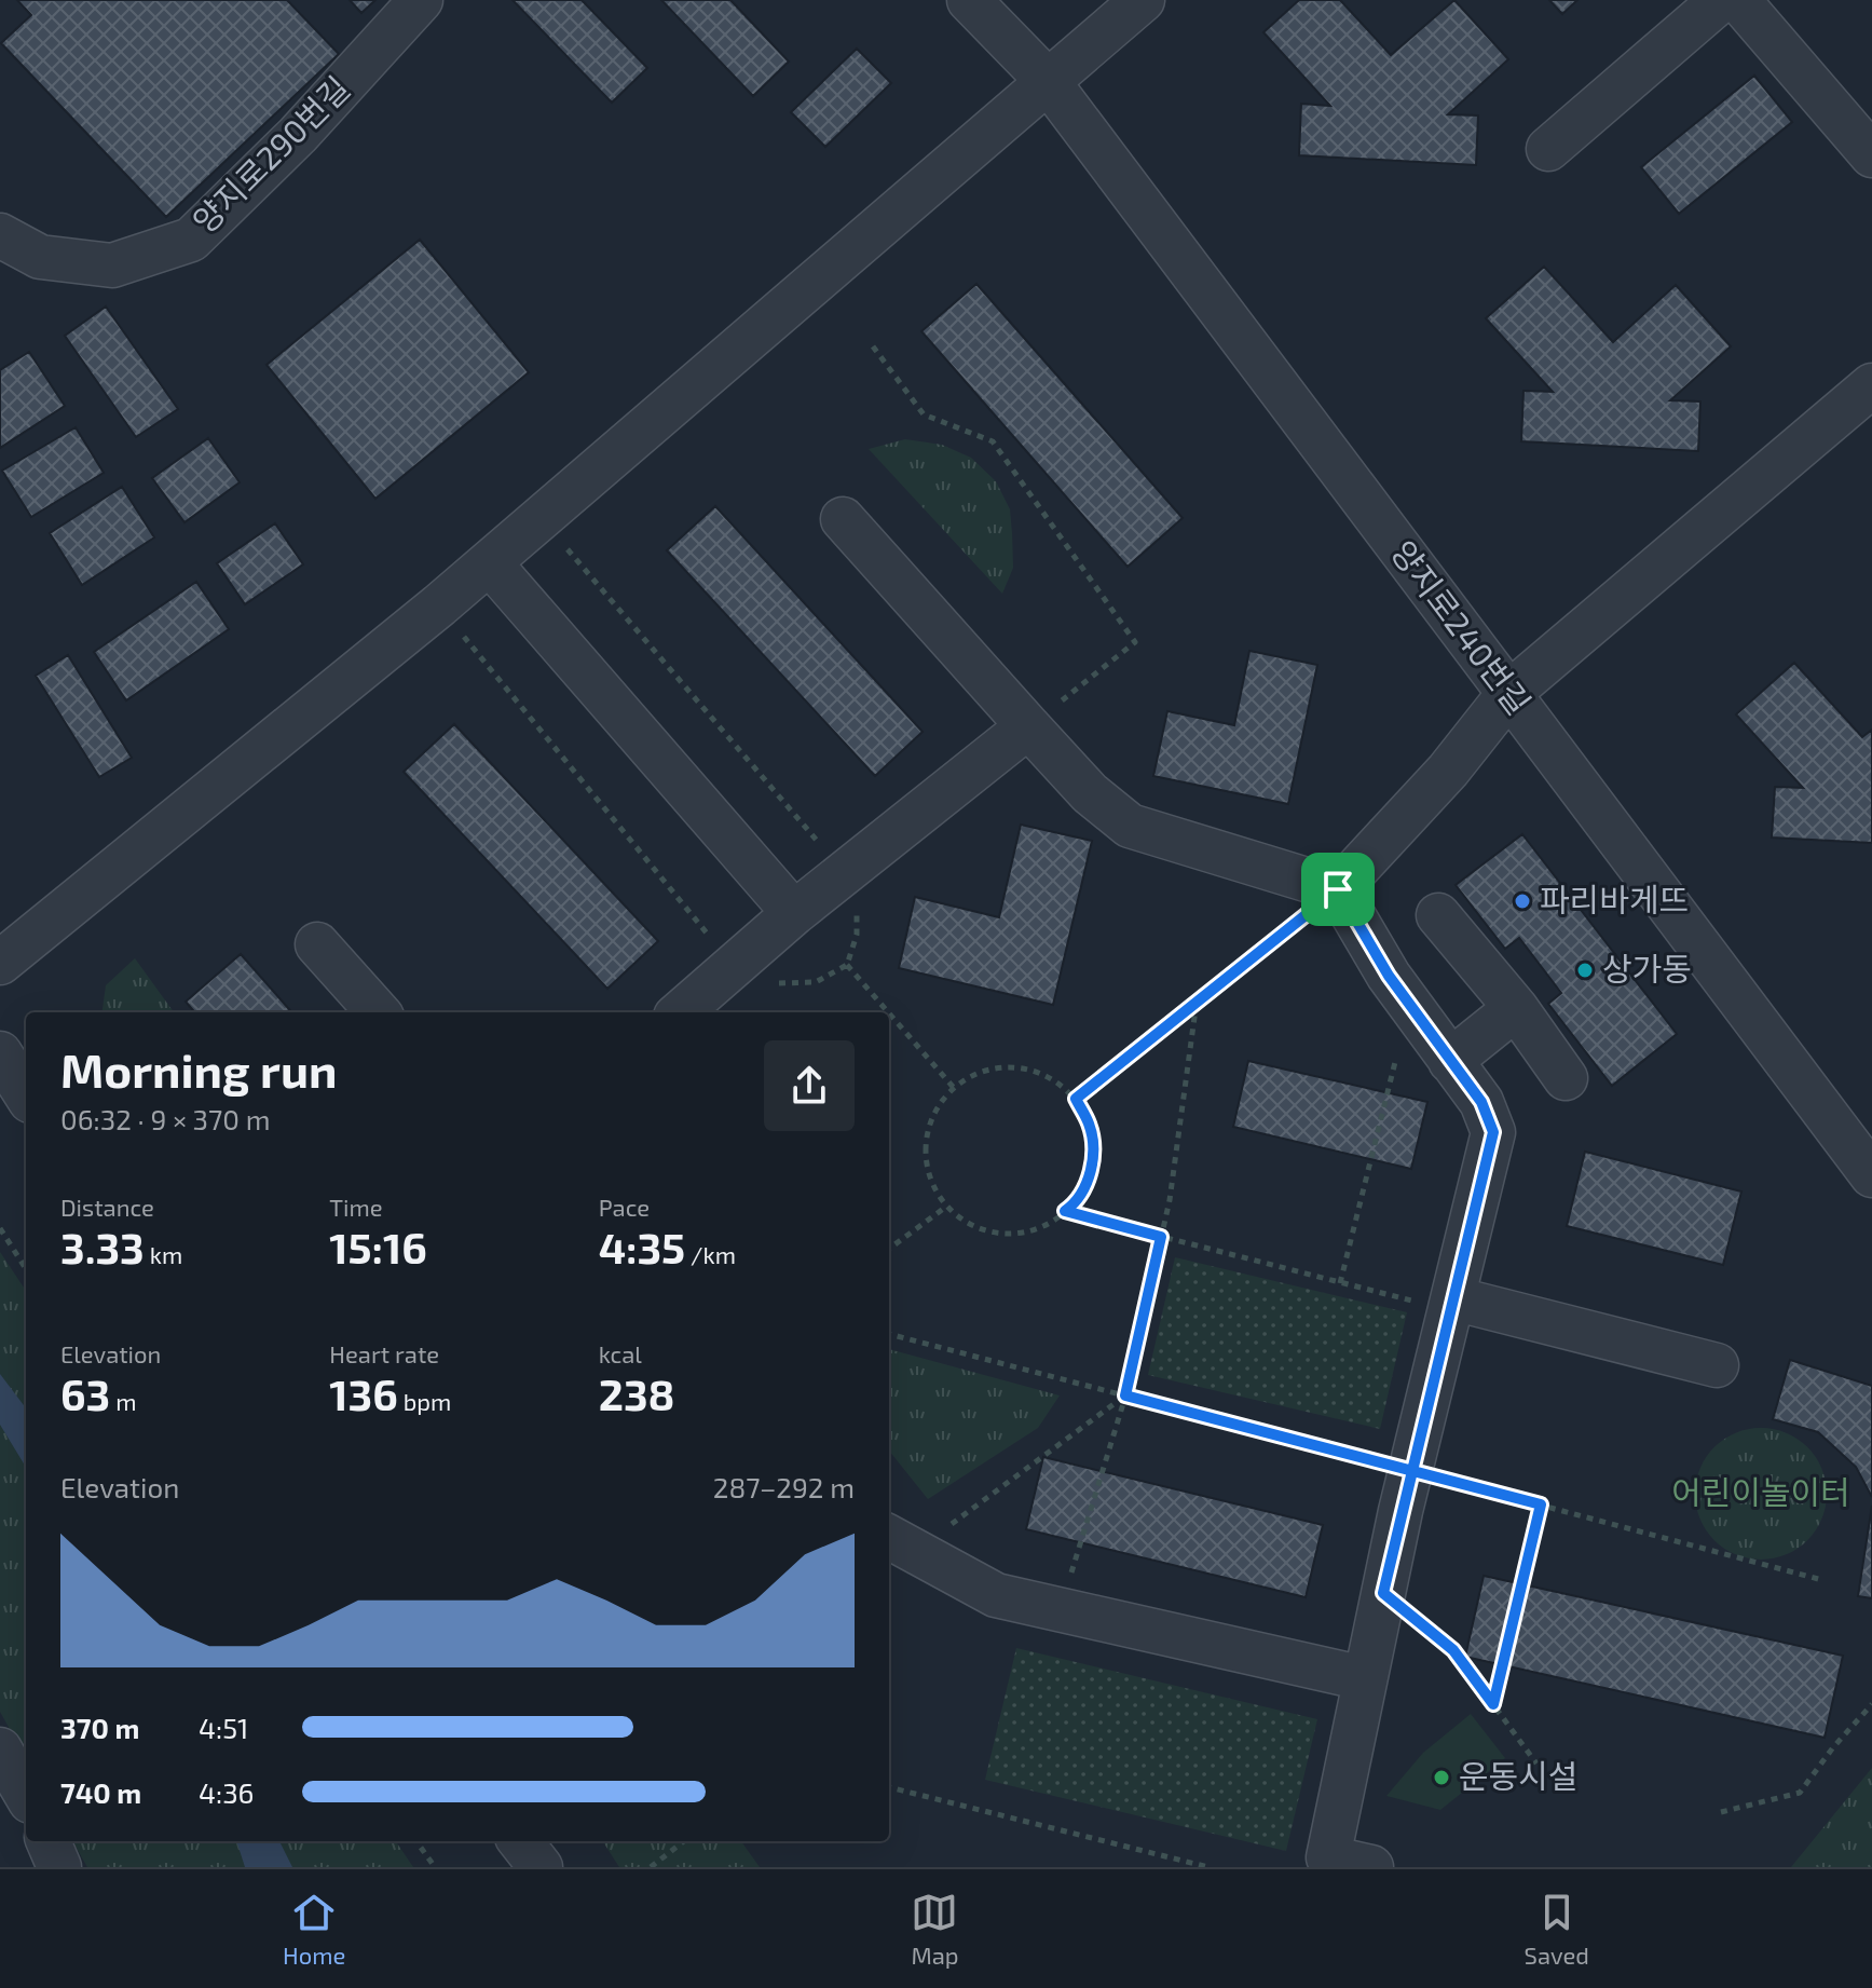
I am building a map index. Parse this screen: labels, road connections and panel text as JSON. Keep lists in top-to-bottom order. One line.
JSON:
{"streets":{"street":["양지로290번길","양지로240번길"]},"parks":["어린이놀이터"],"places":["파리바게뜨","상가동","운동시설"],"page":{"heading":["Morning run","06:32 · 9 × 370 m"],"stats":[["Distance","3.33 km"],["Time","15:16"],["Pace","4:35 /km"],["Elevation","63 m"],["Heart rate","136 bpm"],["kcal","238"]],"chart":["Elevation","287–292 m"],"list":[{"name":"370 m","note":"4:51"},{"name":"740 m","note":"4:36"}],"tabs":["Home","Map","Saved"]}}
